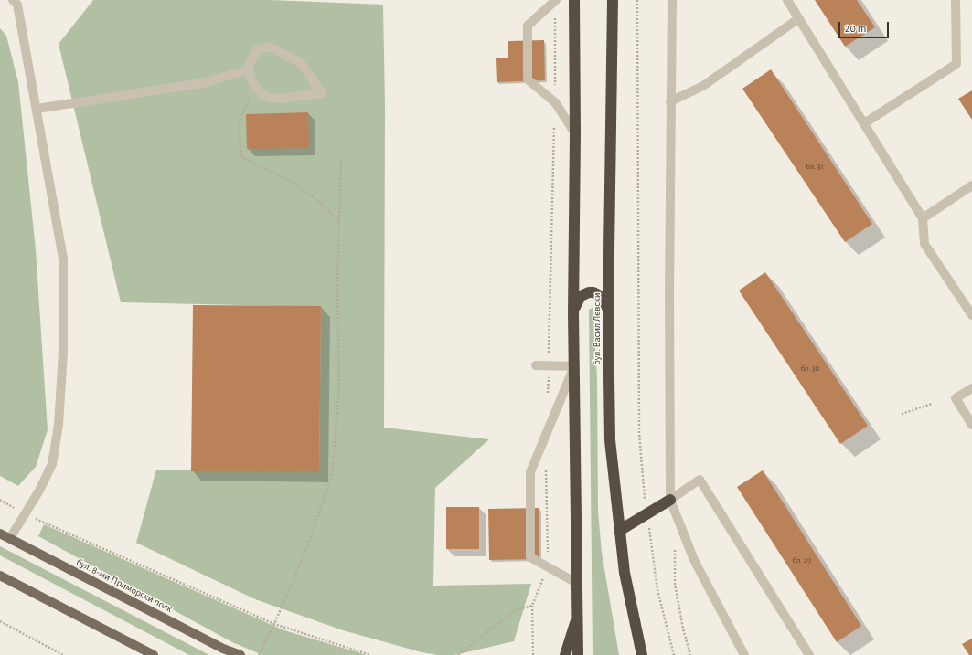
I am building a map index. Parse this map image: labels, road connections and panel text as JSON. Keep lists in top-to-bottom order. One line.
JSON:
{"streets":{"highway":["бул. Васил Левски"],"main road":["бул. 8-ми Приморски полк"]},"house_numbers":["бл. 31","бл. 30","бл. 29"],"scale_bar":"20 m"}
